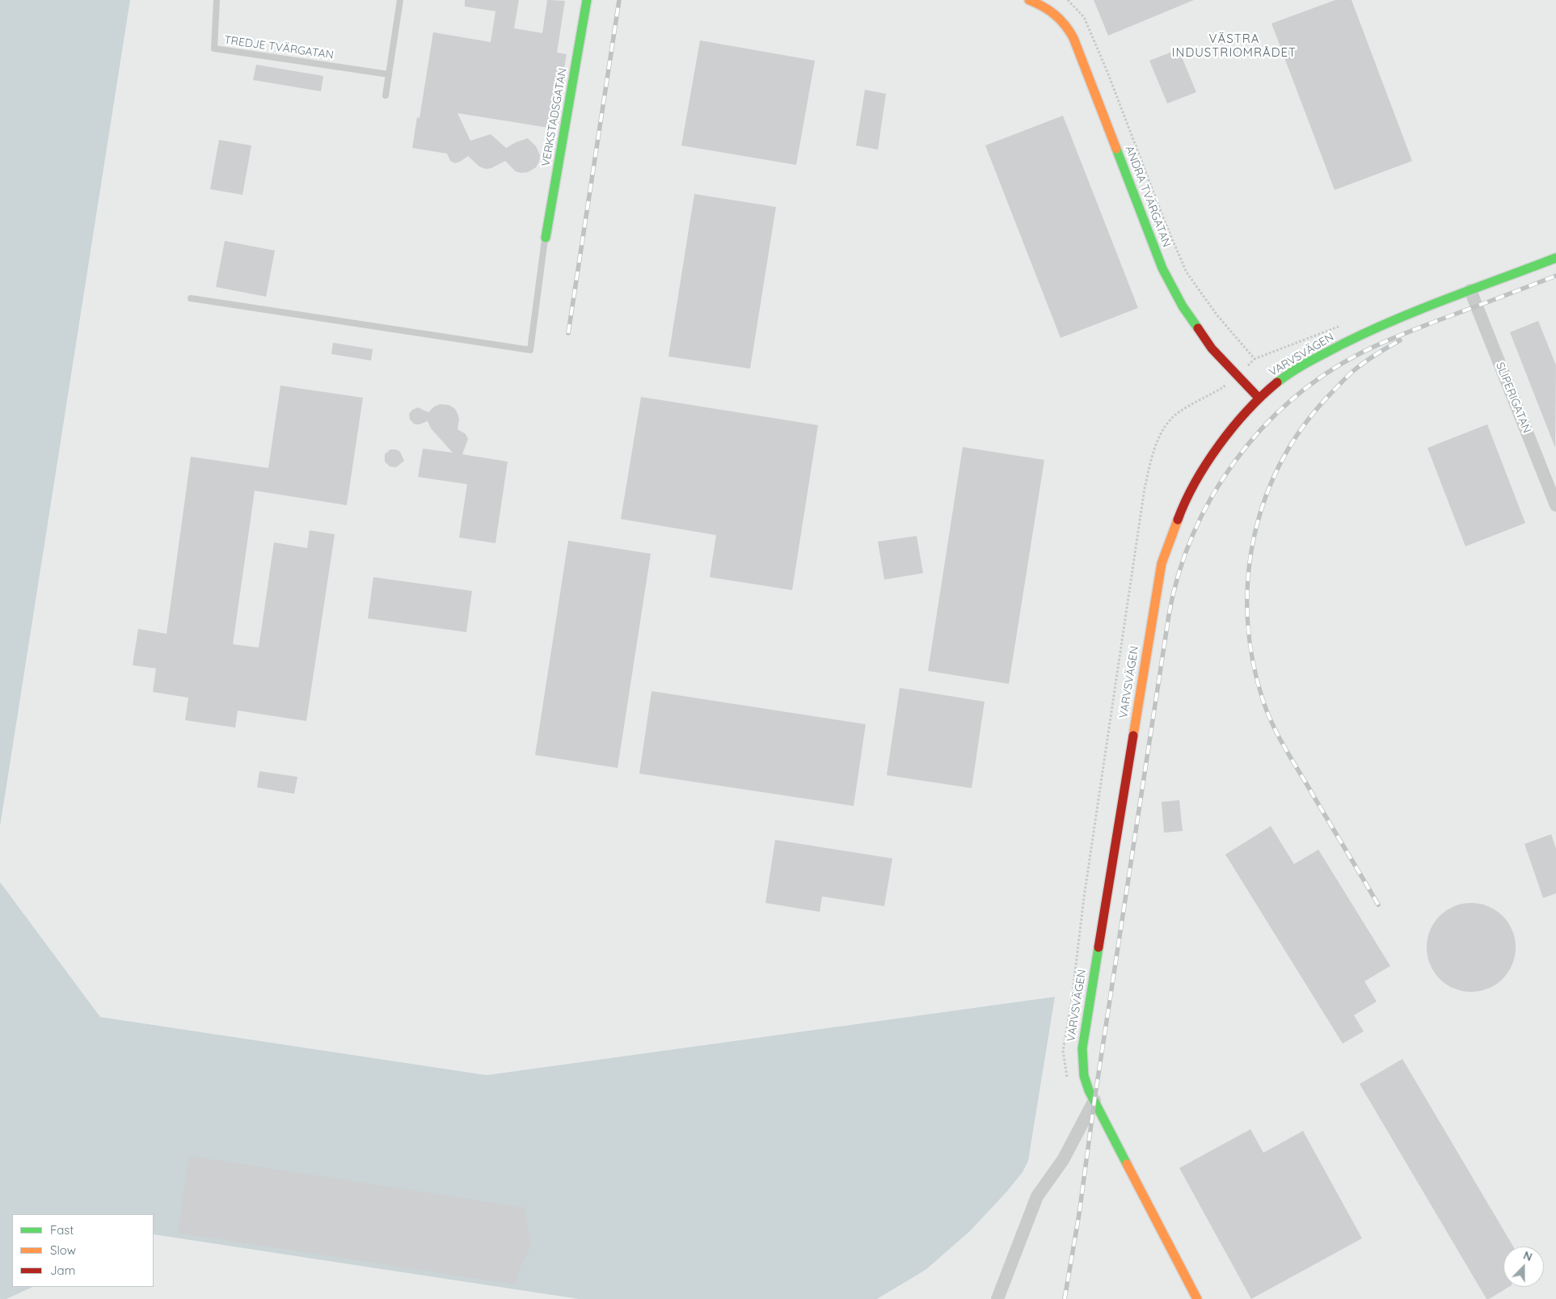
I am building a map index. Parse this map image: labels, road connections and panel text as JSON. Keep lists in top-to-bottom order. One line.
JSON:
{"streets":{"street":["VERKSTADSGATAN","ANDRA TVÄRGATAN","VARVSVÄGEN","SLIPERIGATAN"],"lane":["TREDJE TVÄRGATAN"]},"crossings":[["ANDRA TVÄRGATAN","VARVSVÄGEN"],["VARVSVÄGEN","SLIPERIGATAN"]],"districts":["VÄSTRA INDUSTRIOMRÅDET"],"legend":["Fast","Slow","Jam"],"north":"top"}
